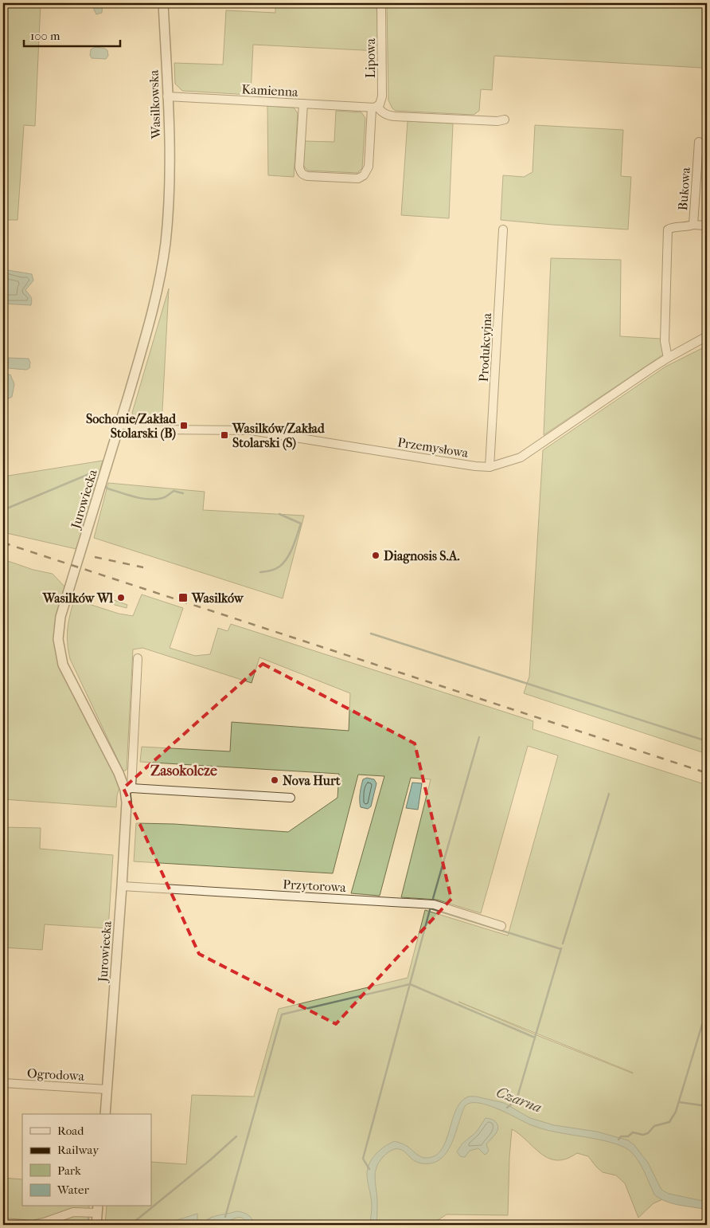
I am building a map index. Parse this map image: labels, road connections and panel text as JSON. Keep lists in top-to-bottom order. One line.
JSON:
{"streets":{"street":["Lipowa","Kamienna","Wasilkowska","Bukowa","Produkcyjna","Przemysłowa","Jurowiecka","Przytorowa","Ogrodowa"]},"crossings":[["Lipowa","Kamienna"],["Kamienna","Wasilkowska"],["Wasilkowska","Jurowiecka"],["Produkcyjna","Przemysłowa"],["Przemysłowa","Jurowiecka"],["Jurowiecka","Przytorowa"],["Jurowiecka","Ogrodowa"]],"districts":["Zasokolcze"],"water":["Czarna"],"places":{"transit":["Sochonie/Zakład Stolarski (B)","Wasilków/Zakład Stolarski (S)","Wasilków"],"other":["Diagnosis S.A.","Wasilków Wl","Nova Hurt"]},"legend":["Road","Railway","Park","Water"],"scale_bar":"100 m"}
